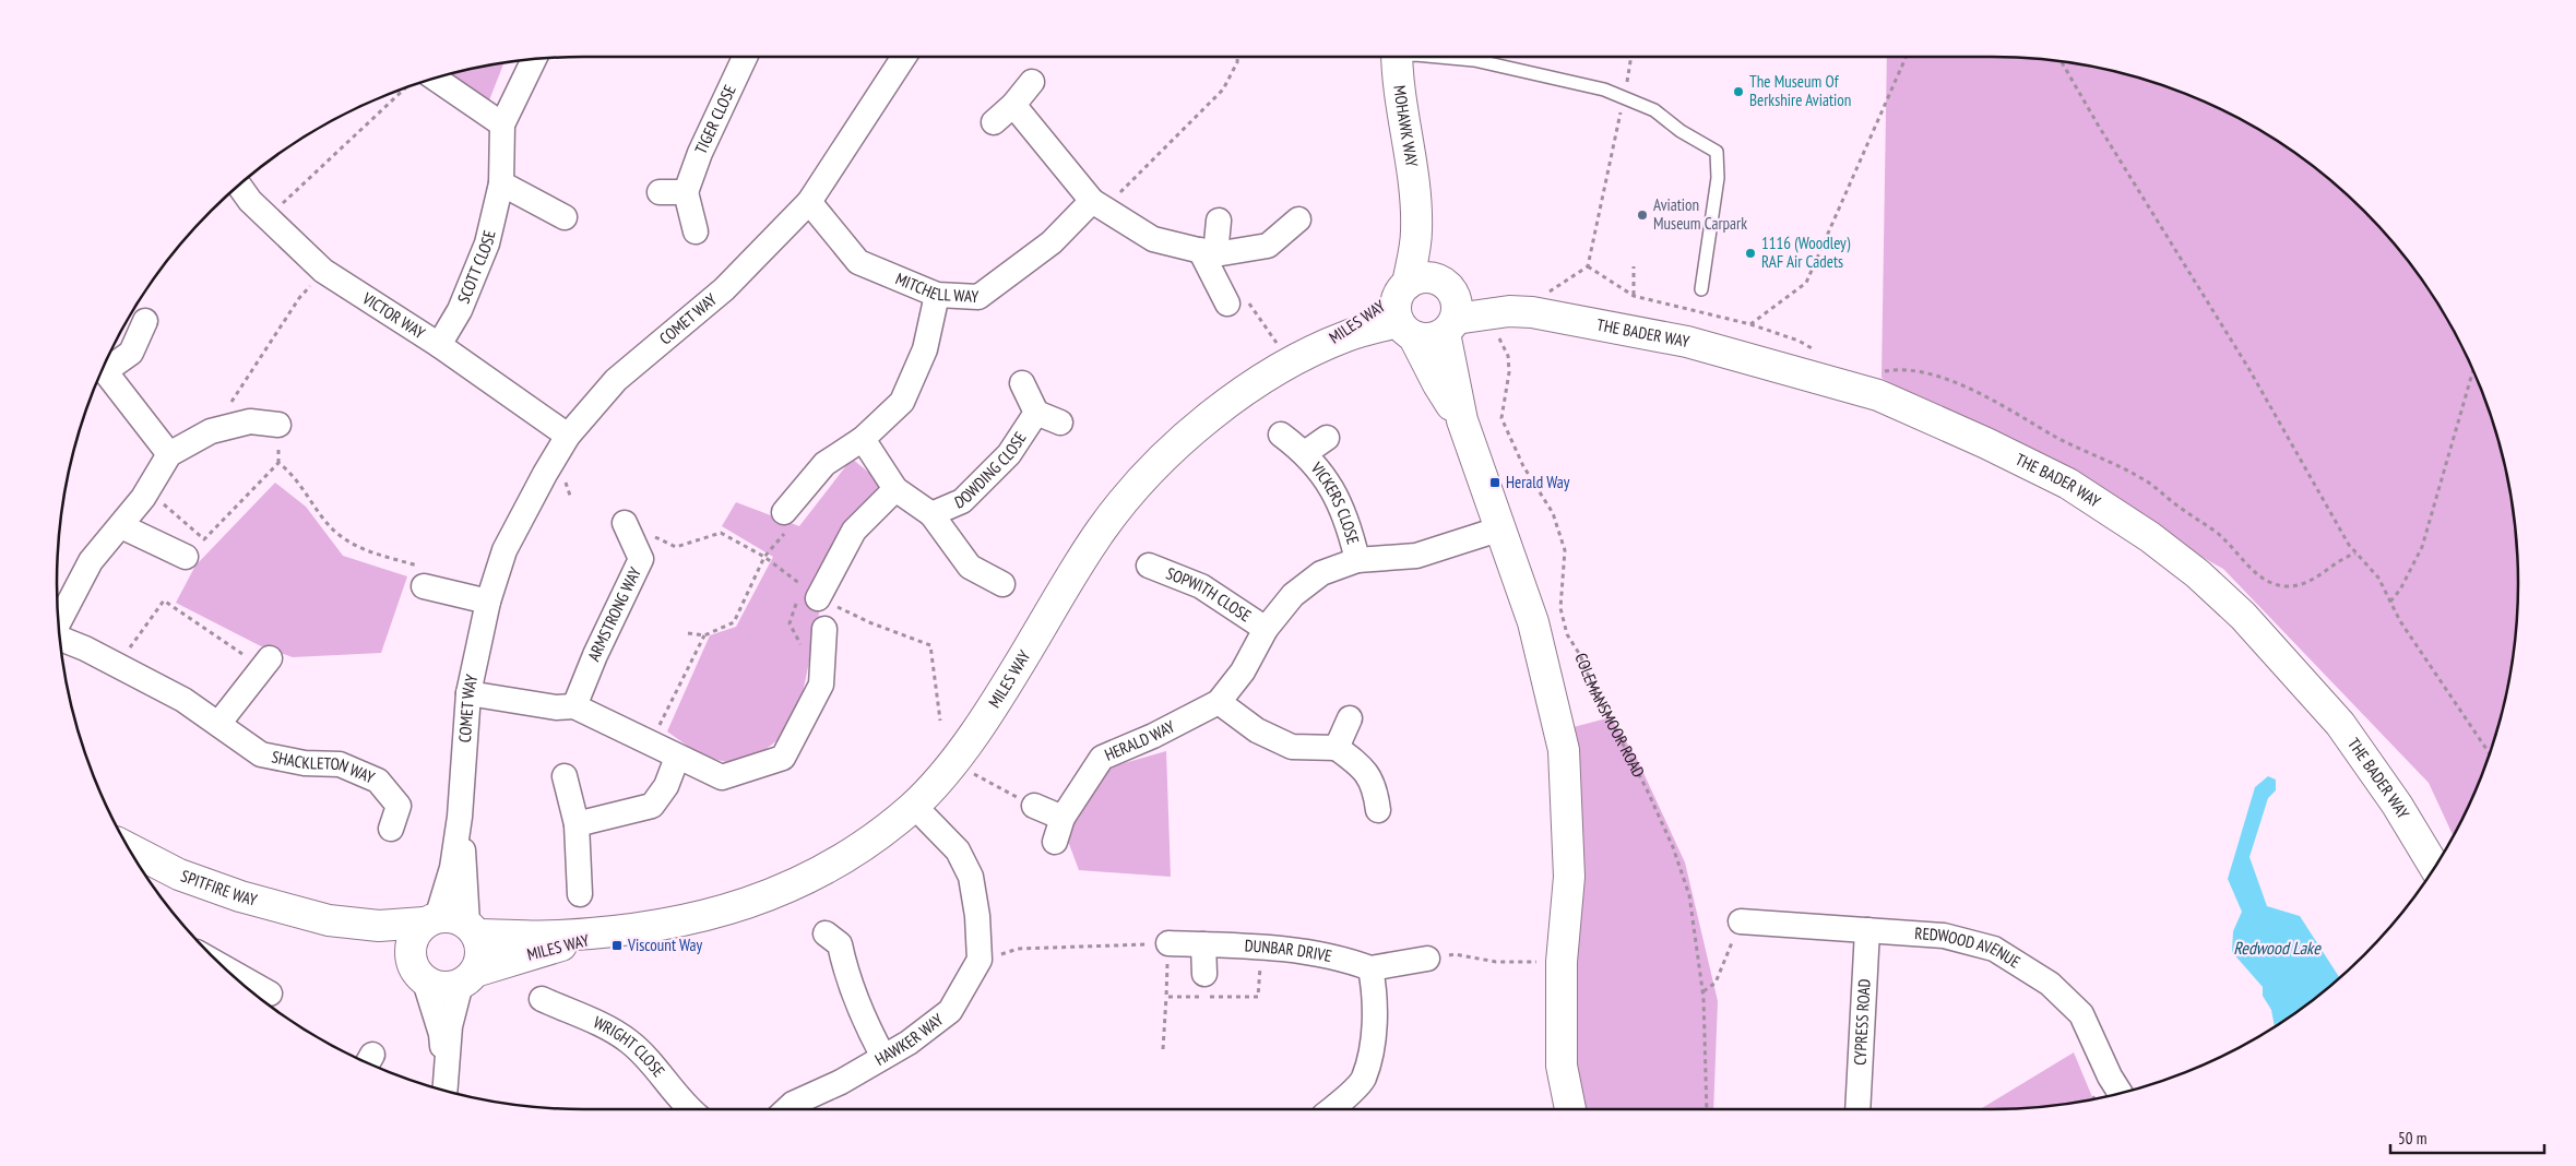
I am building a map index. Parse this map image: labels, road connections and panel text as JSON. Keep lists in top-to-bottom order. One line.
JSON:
{"streets":{"street":["TIGER CLOSE","MOHAWK WAY","SCOTT CLOSE","MITCHELL WAY","VICTOR WAY","COMET WAY","MILES WAY","THE BADER WAY","DOWDING CLOSE","VICKERS CLOSE","SOPWITH CLOSE","ARMSTRONG WAY","HERALD WAY","SHACKLETON WAY","SPITFIRE WAY","REDWOOD AVENUE","DUNBAR DRIVE","CYPRESS ROAD","HAWKER WAY","WRIGHT CLOSE"],"path":["COLEMANSMOOR ROAD"]},"crossings":[["MOHAWK WAY","MILES WAY"],["MOHAWK WAY","THE BADER WAY"],["SCOTT CLOSE","VICTOR WAY"],["MITCHELL WAY","COMET WAY"],["VICTOR WAY","COMET WAY"],["COMET WAY","MILES WAY"],["COMET WAY","SPITFIRE WAY"],["MILES WAY","SPITFIRE WAY"],["VICKERS CLOSE","HERALD WAY"],["SOPWITH CLOSE","HERALD WAY"],["REDWOOD AVENUE","CYPRESS ROAD"]],"water":["Redwood Lake"],"places":{"other":["The Museum Of Berkshire Aviation","Aviation Museum Carpark","1116 (Woodley) RAF Air Cadets"],"transit":["Herald Way","Viscount Way"]},"scale_bar":"50 m"}
